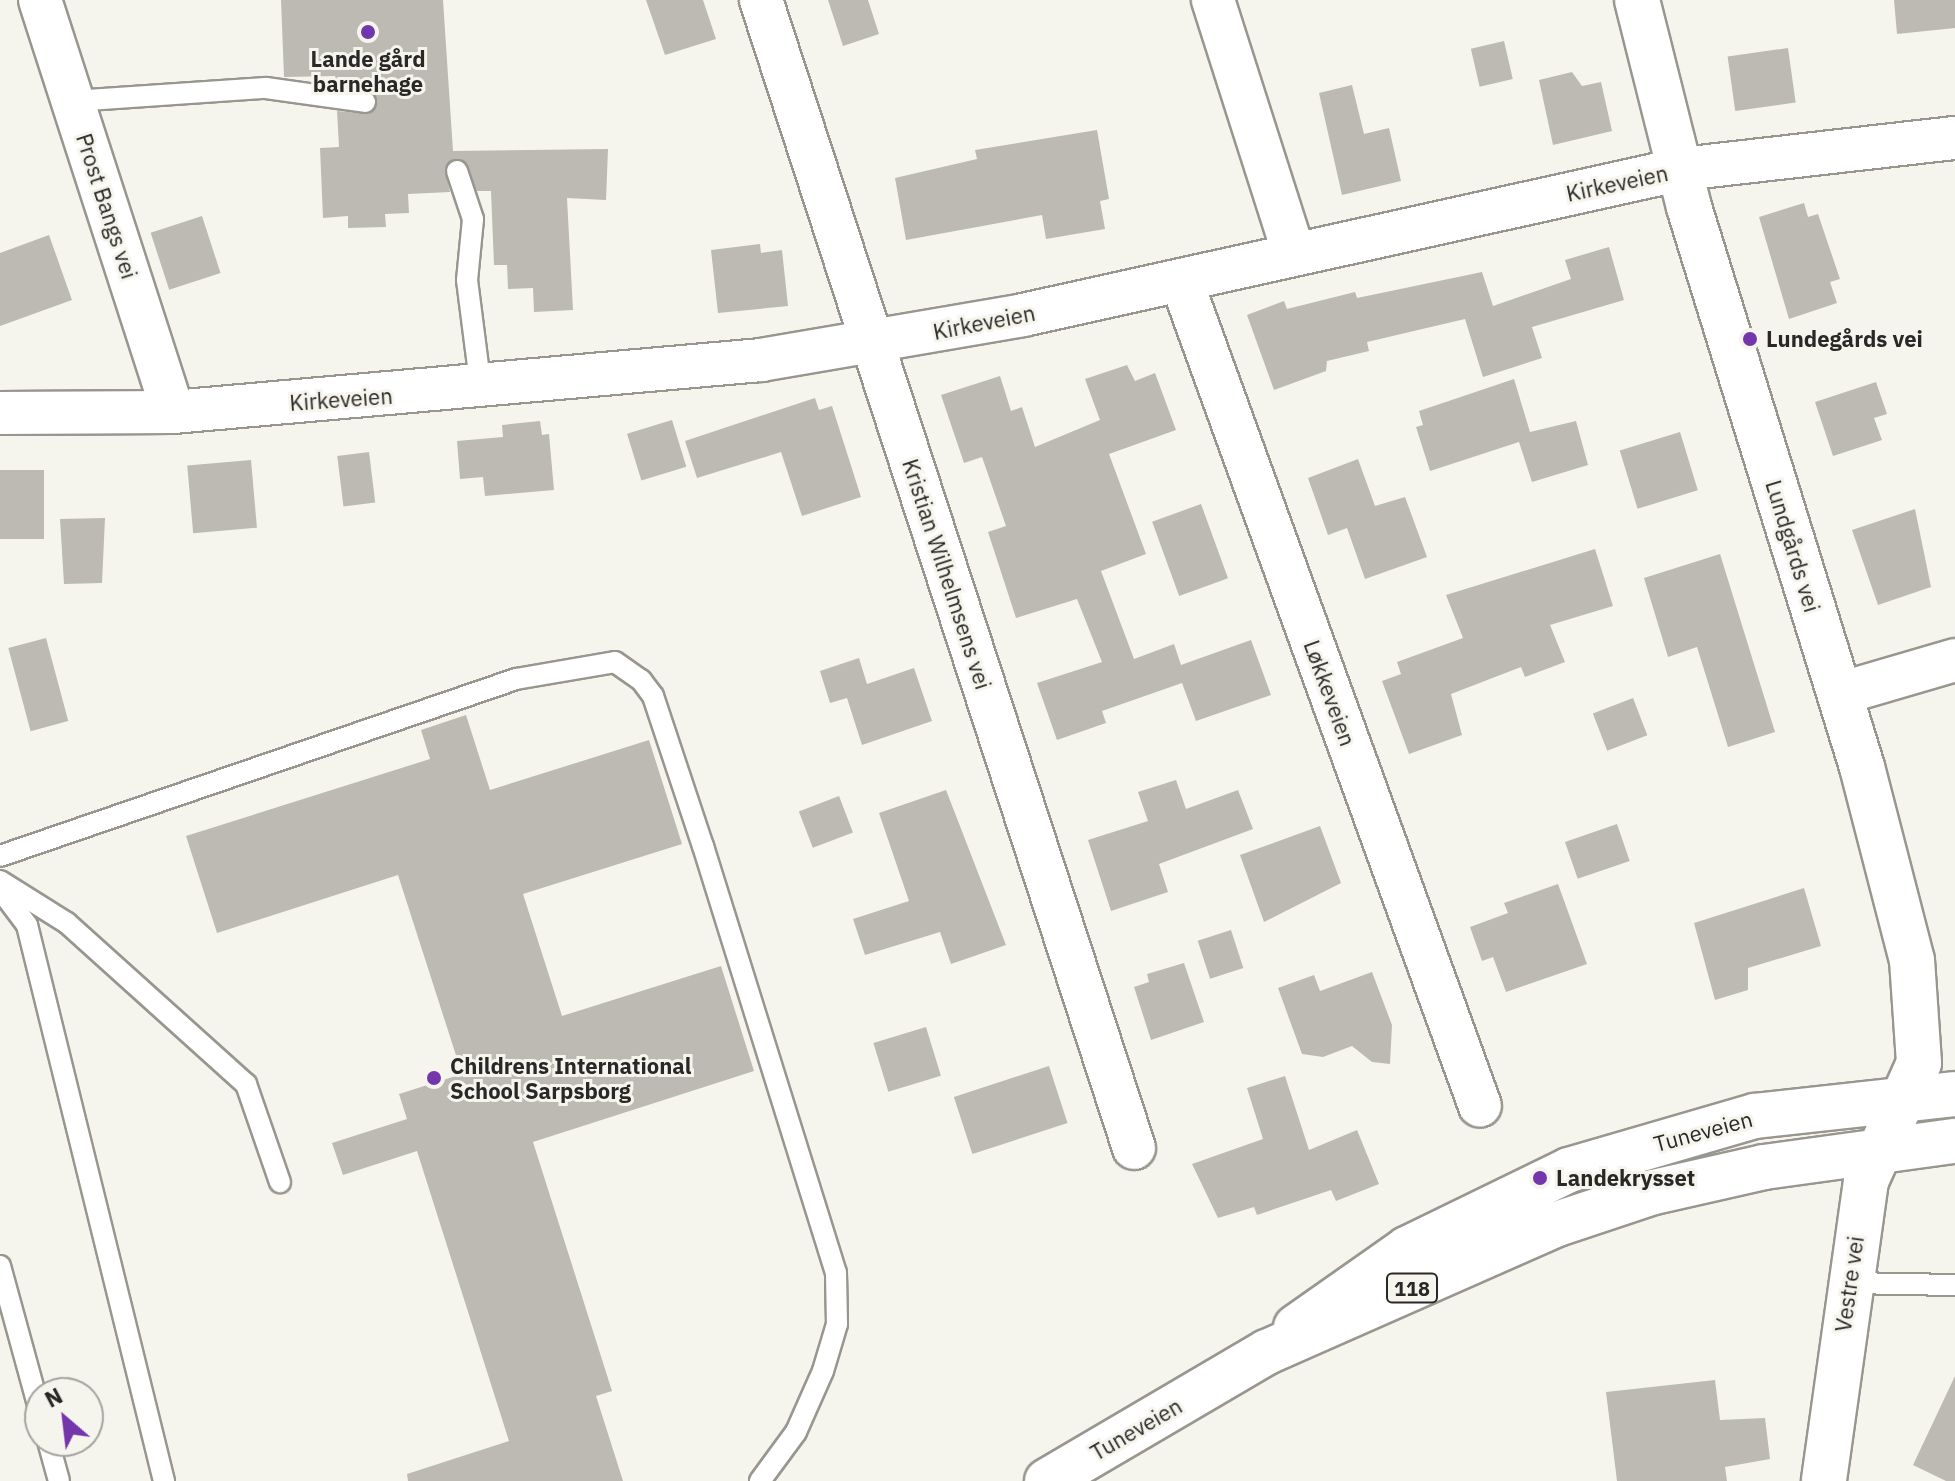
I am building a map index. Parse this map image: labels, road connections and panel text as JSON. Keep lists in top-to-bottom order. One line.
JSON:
{"streets":{"main road":["Lundgårds vei","Tuneveien","Vestre vei","118"],"street":["Kirkeveien","Prost Bangs vei","Kristian Wilhelmsens vei","Løkkeveien"]},"crossings":[["Kirkeveien","Prost Bangs vei"],["Kirkeveien","Lundgårds vei"],["Kirkeveien","Kristian Wilhelmsens vei"],["Kirkeveien","Løkkeveien"],["Lundgårds vei","Tuneveien"],["Lundgårds vei","Vestre vei"],["Tuneveien","Vestre vei"]],"places":["Lande gård barnehage","Lundegårds vei","Childrens International School Sarpsborg","Landekrysset"],"north":"top left"}
